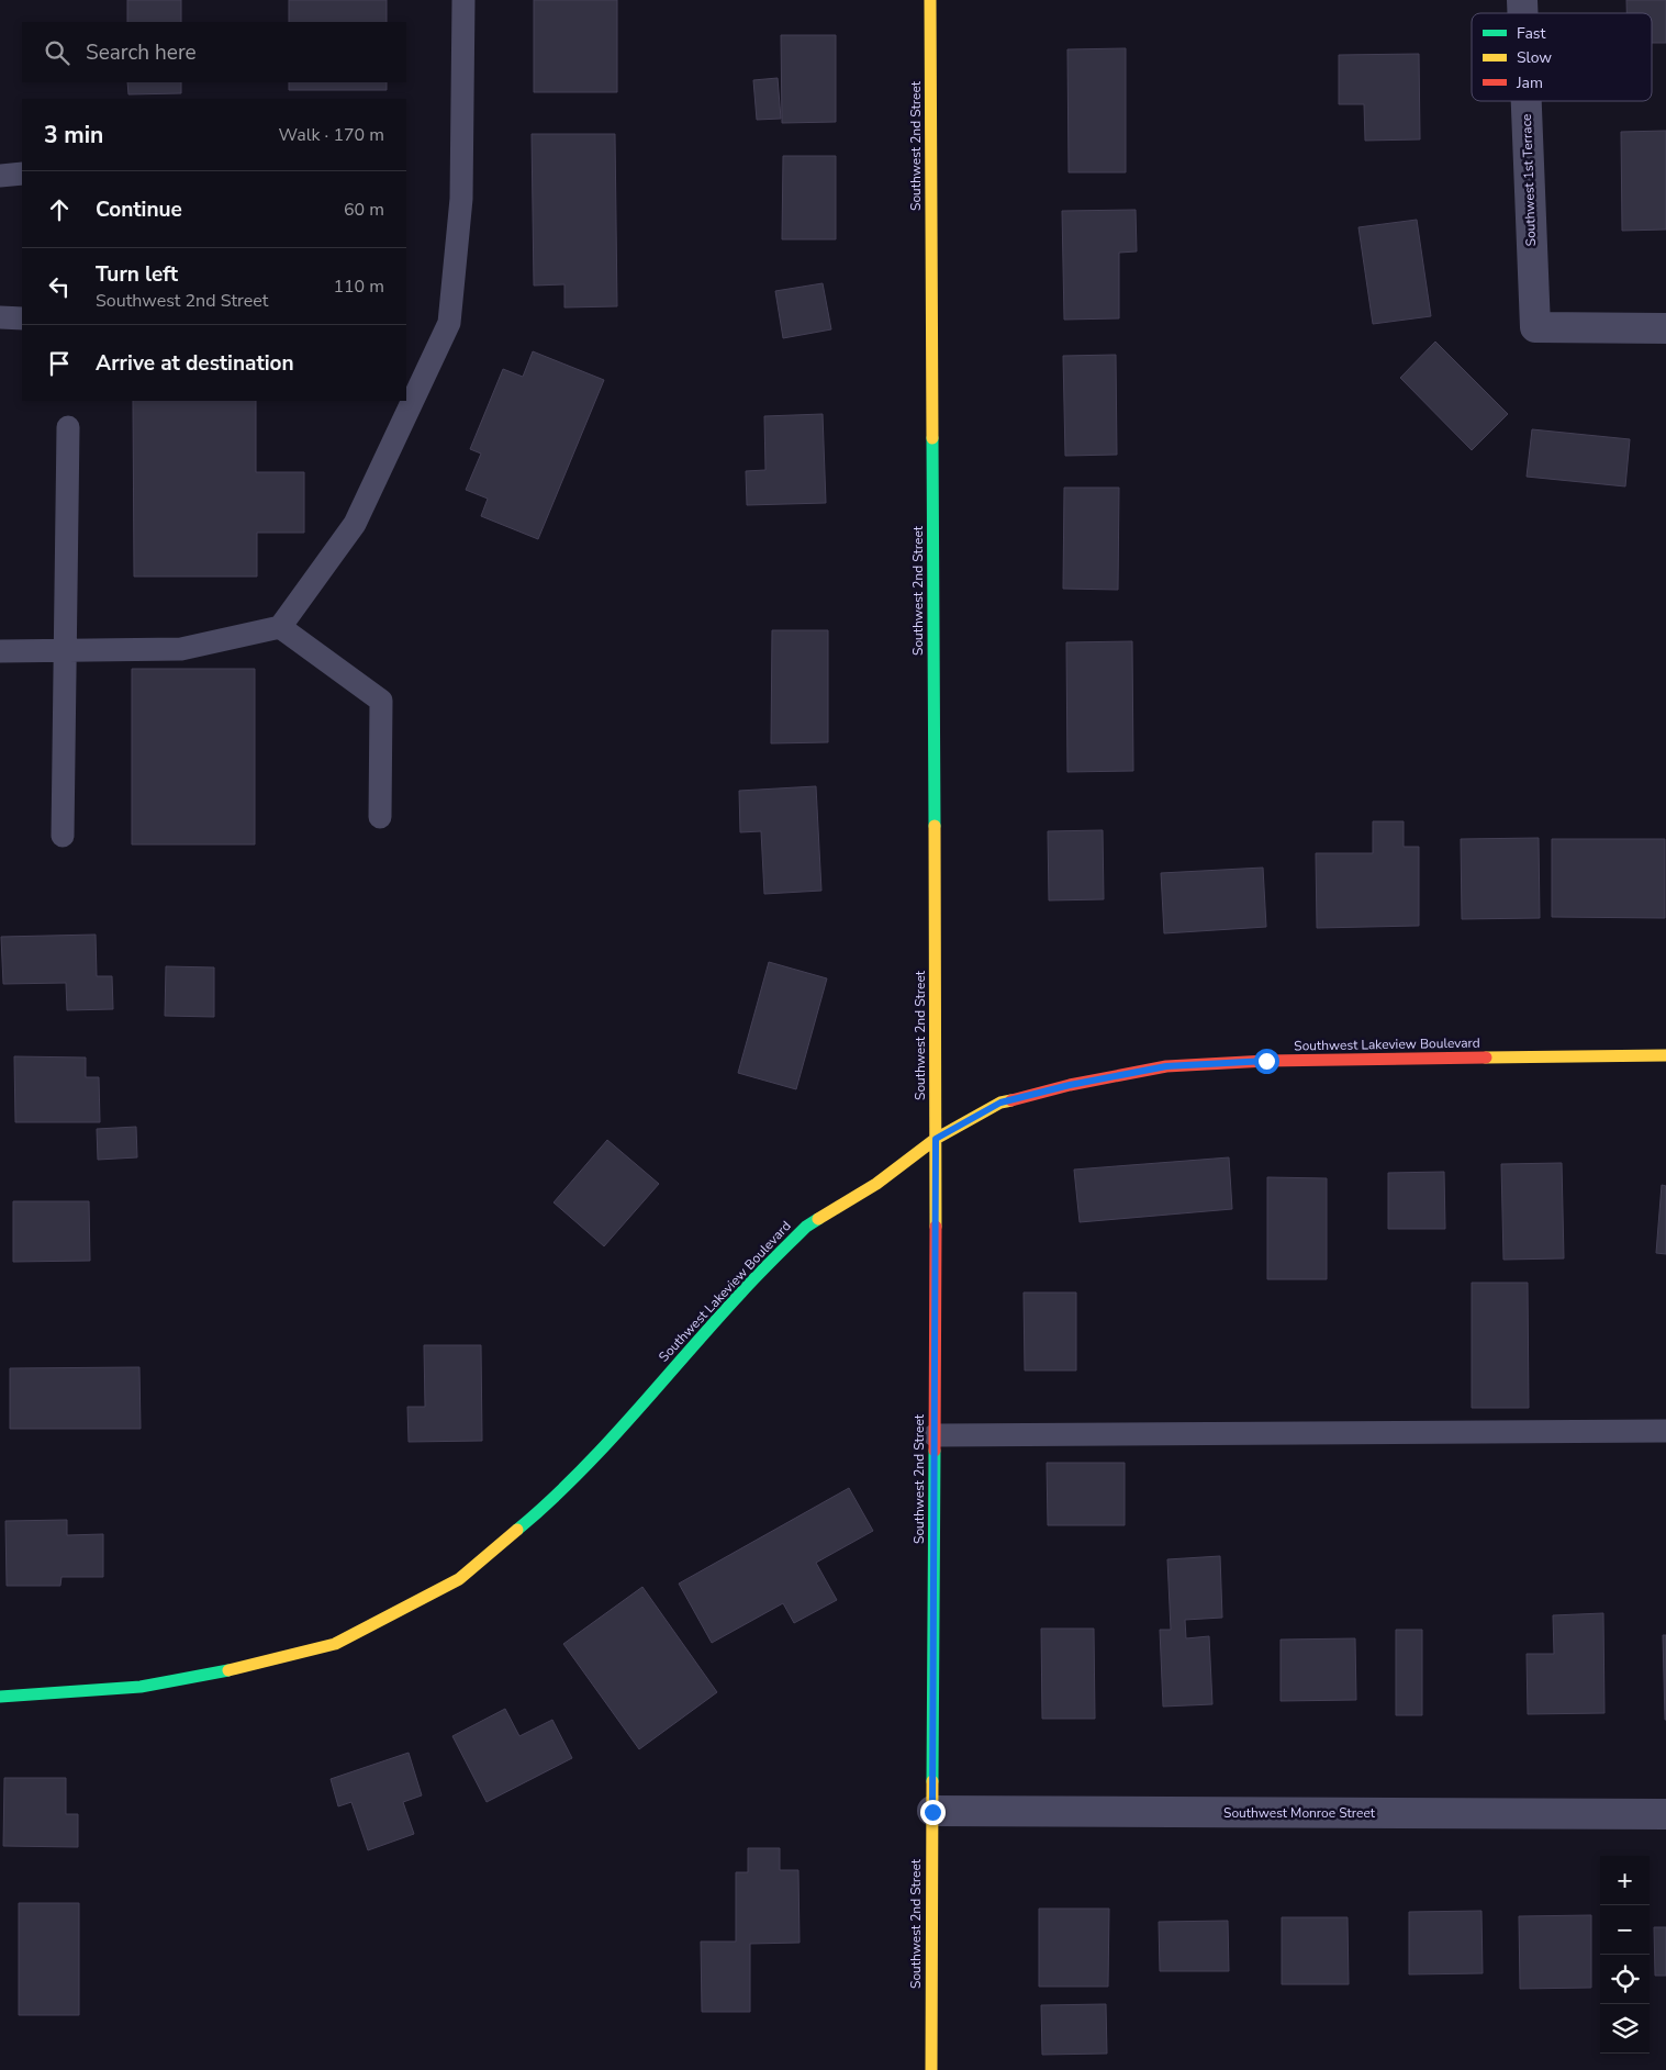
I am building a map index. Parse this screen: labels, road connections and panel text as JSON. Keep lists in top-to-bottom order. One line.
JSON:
{"streets":{"street":["Southwest 2nd Street","Southwest 1st Terrace","Southwest Lakeview Boulevard","Southwest Monroe Street"]},"crossings":[["Southwest 2nd Street","Southwest Lakeview Boulevard"],["Southwest 2nd Street","Southwest Monroe Street"]],"legend":["Fast","Slow","Jam"],"page":{"search":"Search here","heading":["3 min","Walk · 170 m"],"list":[["Continue","60 m"],["Turn left","Southwest 2nd Street","110 m"],"Arrive at destination"],"map_buttons":["+","−"]}}
